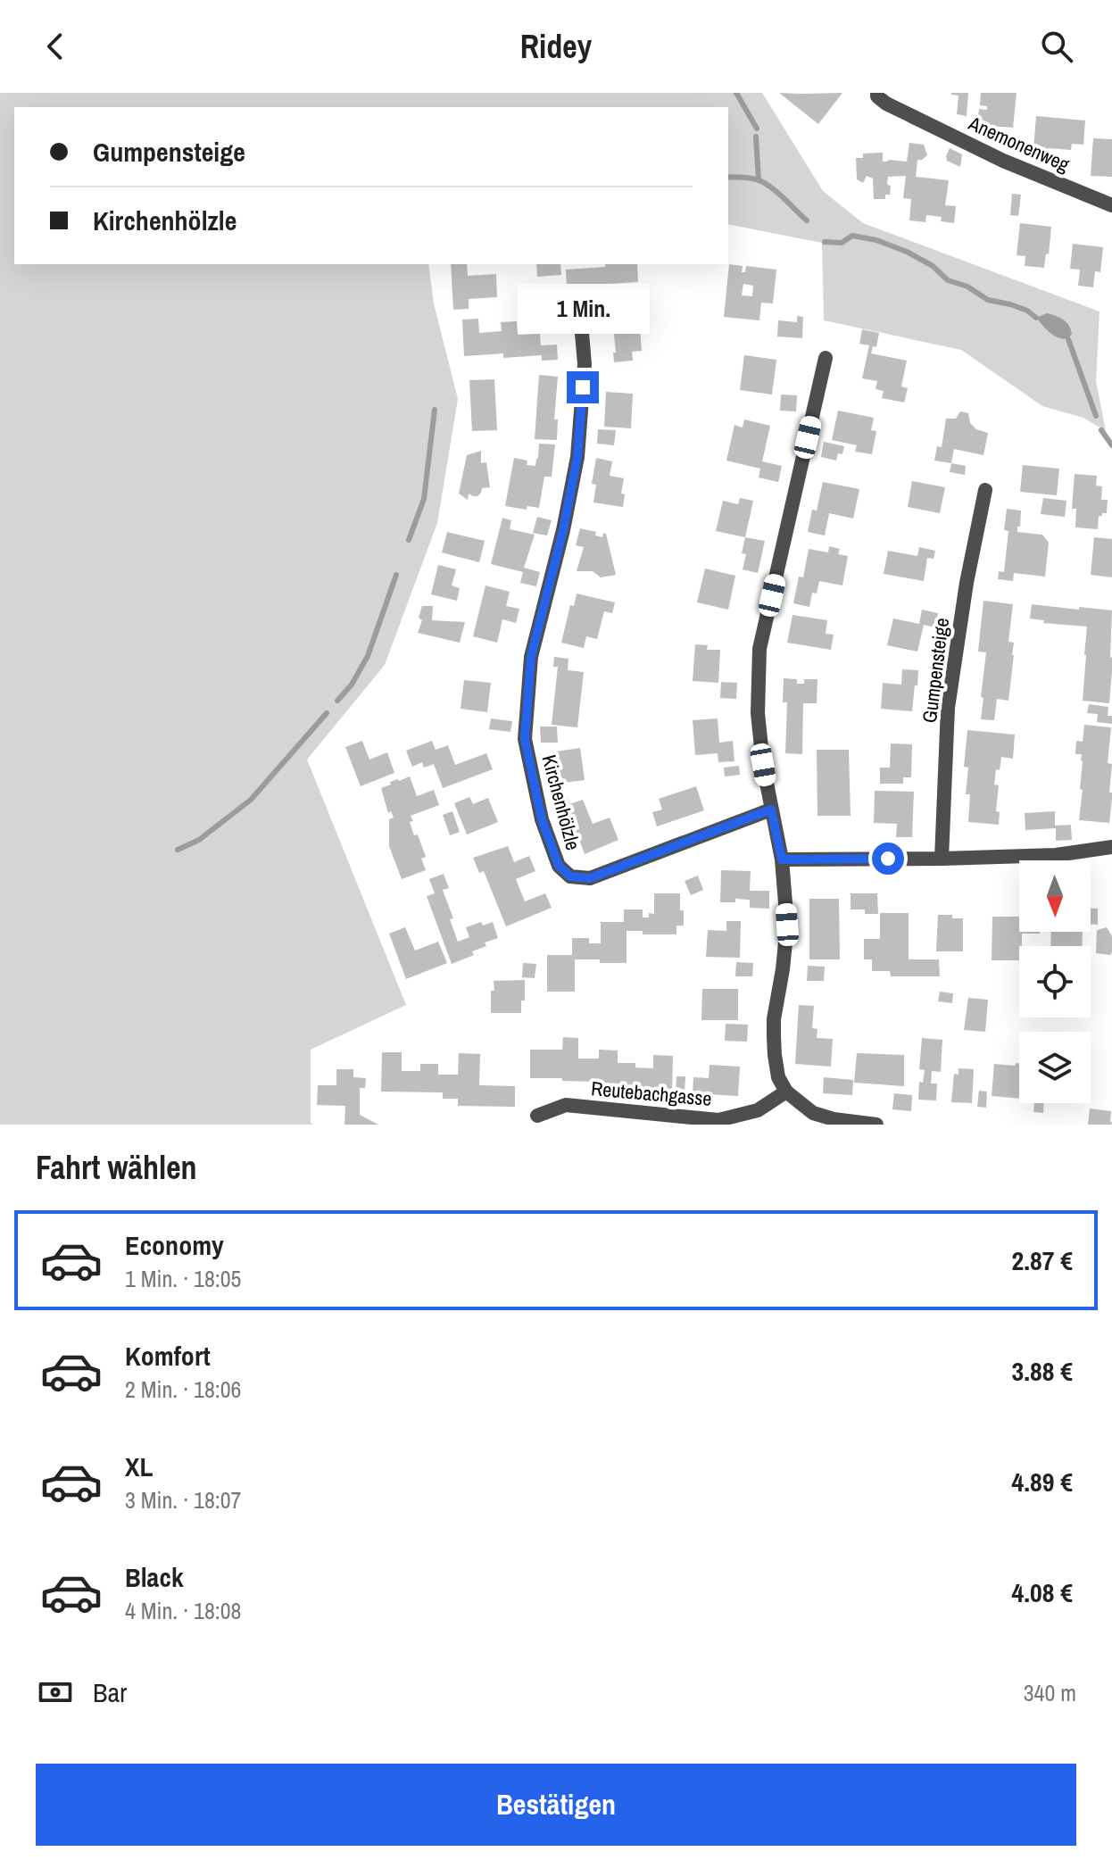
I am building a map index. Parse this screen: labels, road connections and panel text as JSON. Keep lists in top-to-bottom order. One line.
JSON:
{"streets":{"street":["Anemonenweg","Gumpensteige","Kirchenhölzle","Reutebachgasse"]},"north":"bottom","page":{"header":"Ridey","banner":["Gumpensteige","Kirchenhölzle"],"bubble":"1 Min.","heading":"Fahrt wählen","list":[{"name":"Economy","note":"1 Min. · 18:05","value":"2.87 €"},{"name":"Komfort","note":"2 Min. · 18:06","value":"3.88 €"},{"name":"XL","note":"3 Min. · 18:07","value":"4.89 €"},{"name":"Black","note":"4 Min. · 18:08","value":"4.08 €"}],"pay":["Bar","340 m"],"buttons":"Bestätigen"}}
